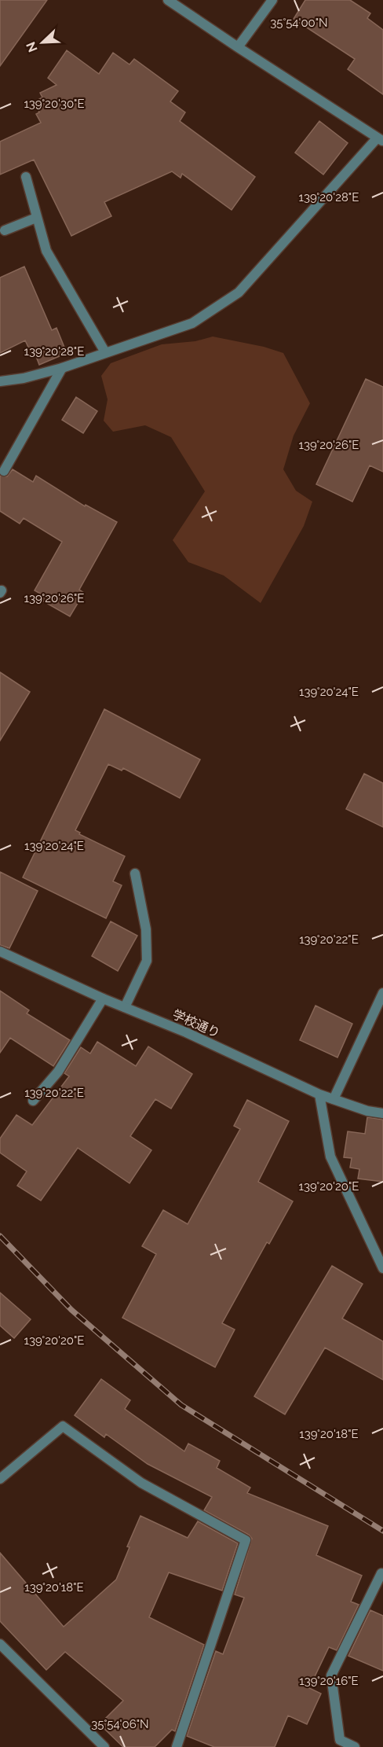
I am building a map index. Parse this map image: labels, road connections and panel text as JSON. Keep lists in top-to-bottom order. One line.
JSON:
{"streets":{"street":["学校通り"]},"north":"bottom left","coordinates":["35°54'00\"N","139°20'30\"E","139°20'28\"E","139°20'26\"E","139°20'24\"E","139°20'22\"E","139°20'20\"E","139°20'18\"E","139°20'16\"E","35°54'06\"N"]}
